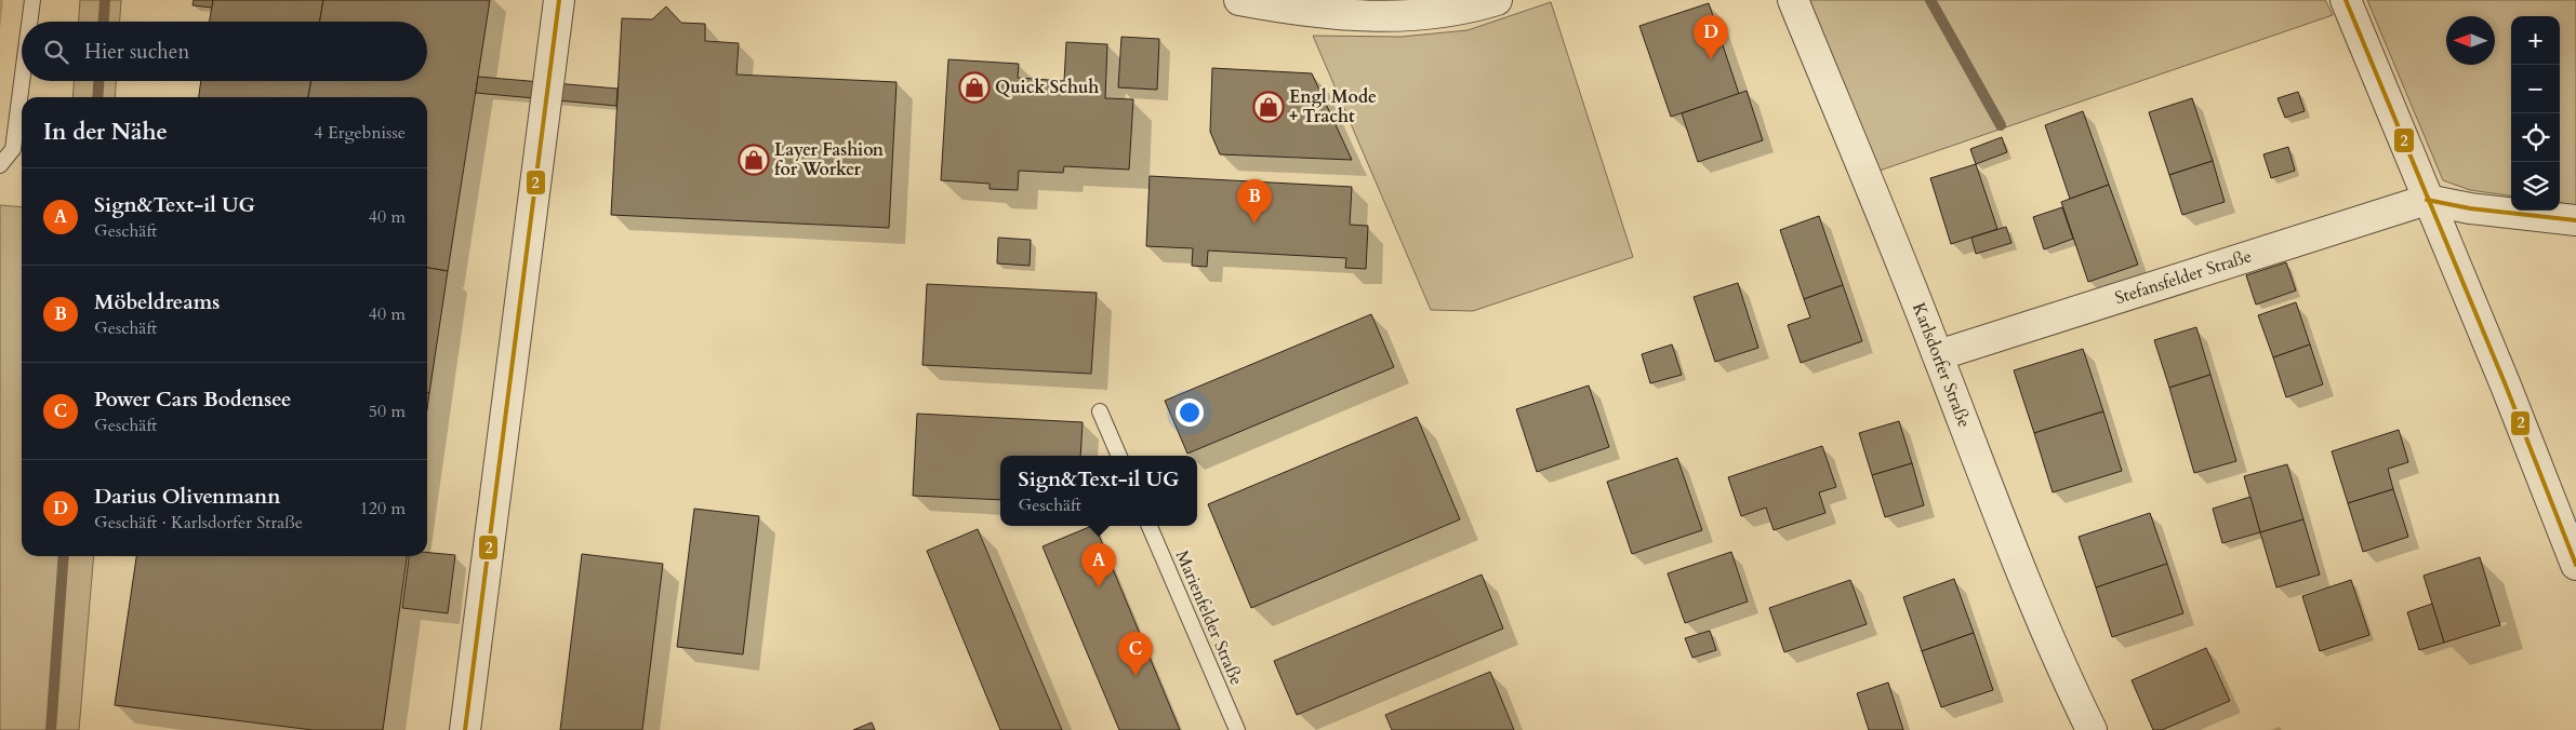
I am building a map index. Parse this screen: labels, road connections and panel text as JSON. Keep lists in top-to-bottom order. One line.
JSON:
{"streets":{"street":["Stefansfelder Straße","Karlsdorfer Straße"],"lane":["Marienfelder Straße"]},"crossings":[["Stefansfelder Straße","Karlsdorfer Straße"]],"places":{"shop":["Quick Schuh","Engl Mode + Tracht","Layer Fashion for Worker"]},"lines":["transit line 2"],"north":"left","page":{"pins":["D","B","A","C"],"map_buttons":["+","−"],"search":"Hier suchen","heading":["In der Nähe","4 Ergebnisse"],"list":[{"mark":"A","name":"Sign&Text-il UG","note":"Geschäft","value":"40 m"},{"mark":"B","name":"Möbeldreams","note":"Geschäft","value":"40 m"},{"mark":"C","name":"Power Cars Bodensee","note":"Geschäft","value":"50 m"},{"mark":"D","name":"Darius Olivenmann","note":"Geschäft · Karlsdorfer Straße","value":"120 m"}],"popup":["Sign&Text-il UG","Geschäft"]}}
